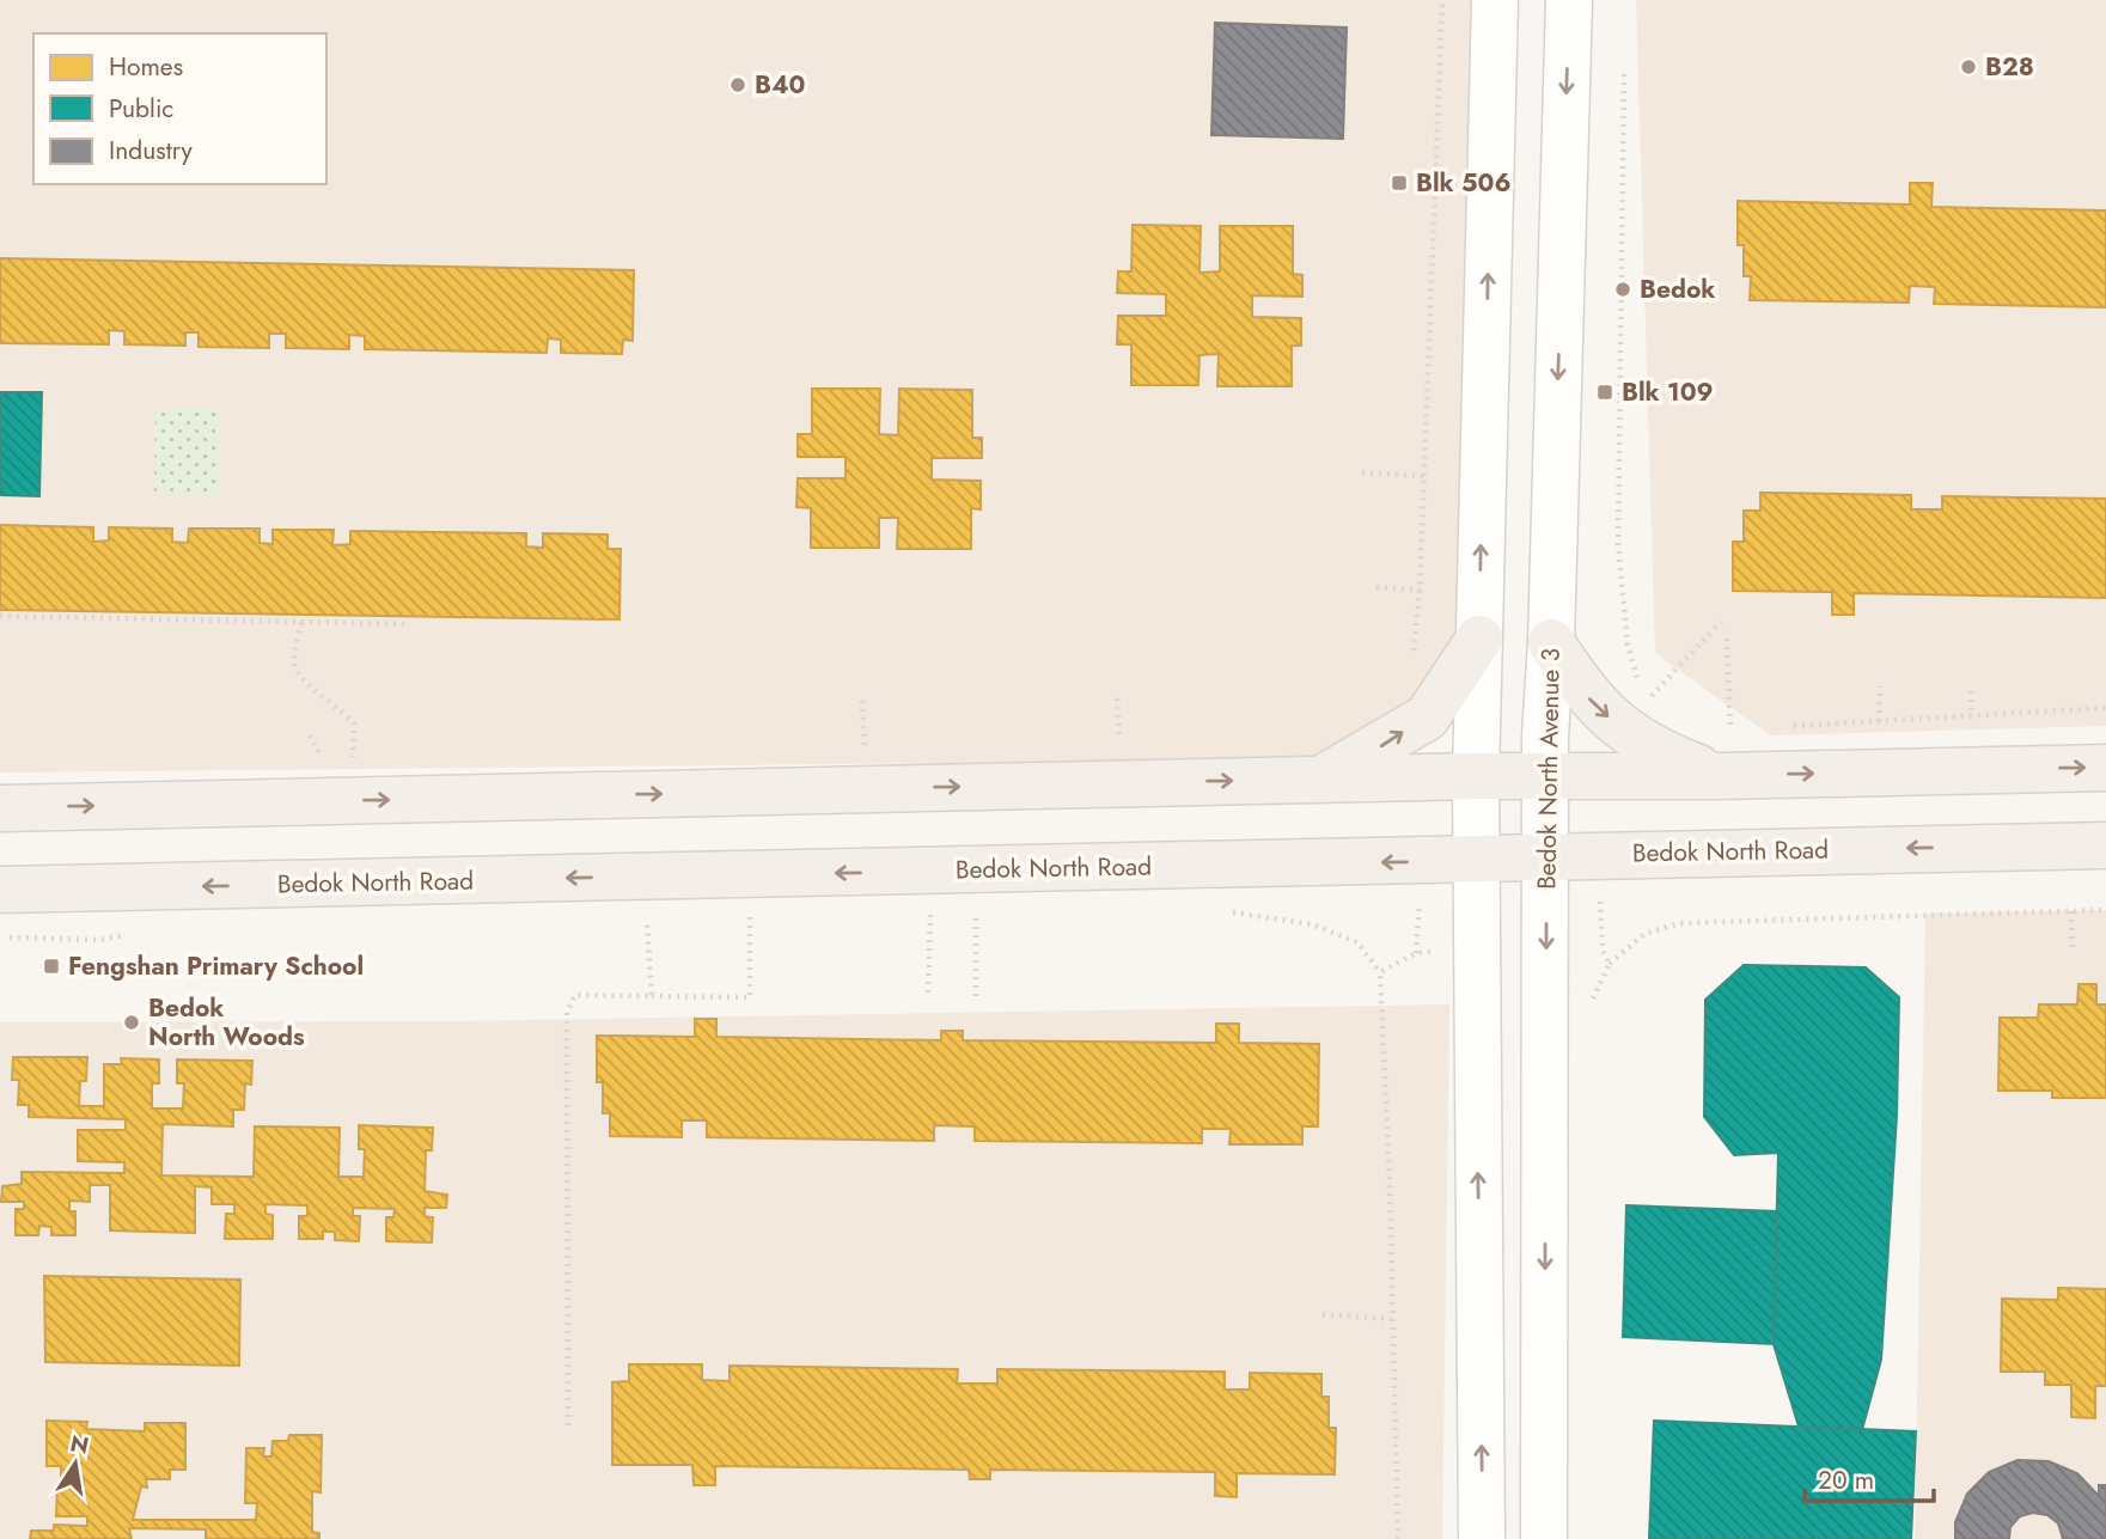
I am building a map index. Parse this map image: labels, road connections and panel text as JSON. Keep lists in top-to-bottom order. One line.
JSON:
{"streets":{"main road":["Bedok North Avenue 3","Bedok North Road"]},"crossings":[["Bedok North Avenue 3","Bedok North Road"]],"places":{"other":["B28","B40","Bedok","Bedok North Woods"],"transit":["Blk 506","Blk 109","Fengshan Primary School"]},"legend":["Homes","Public","Industry"],"scale_bar":"20 m","north":"top"}
